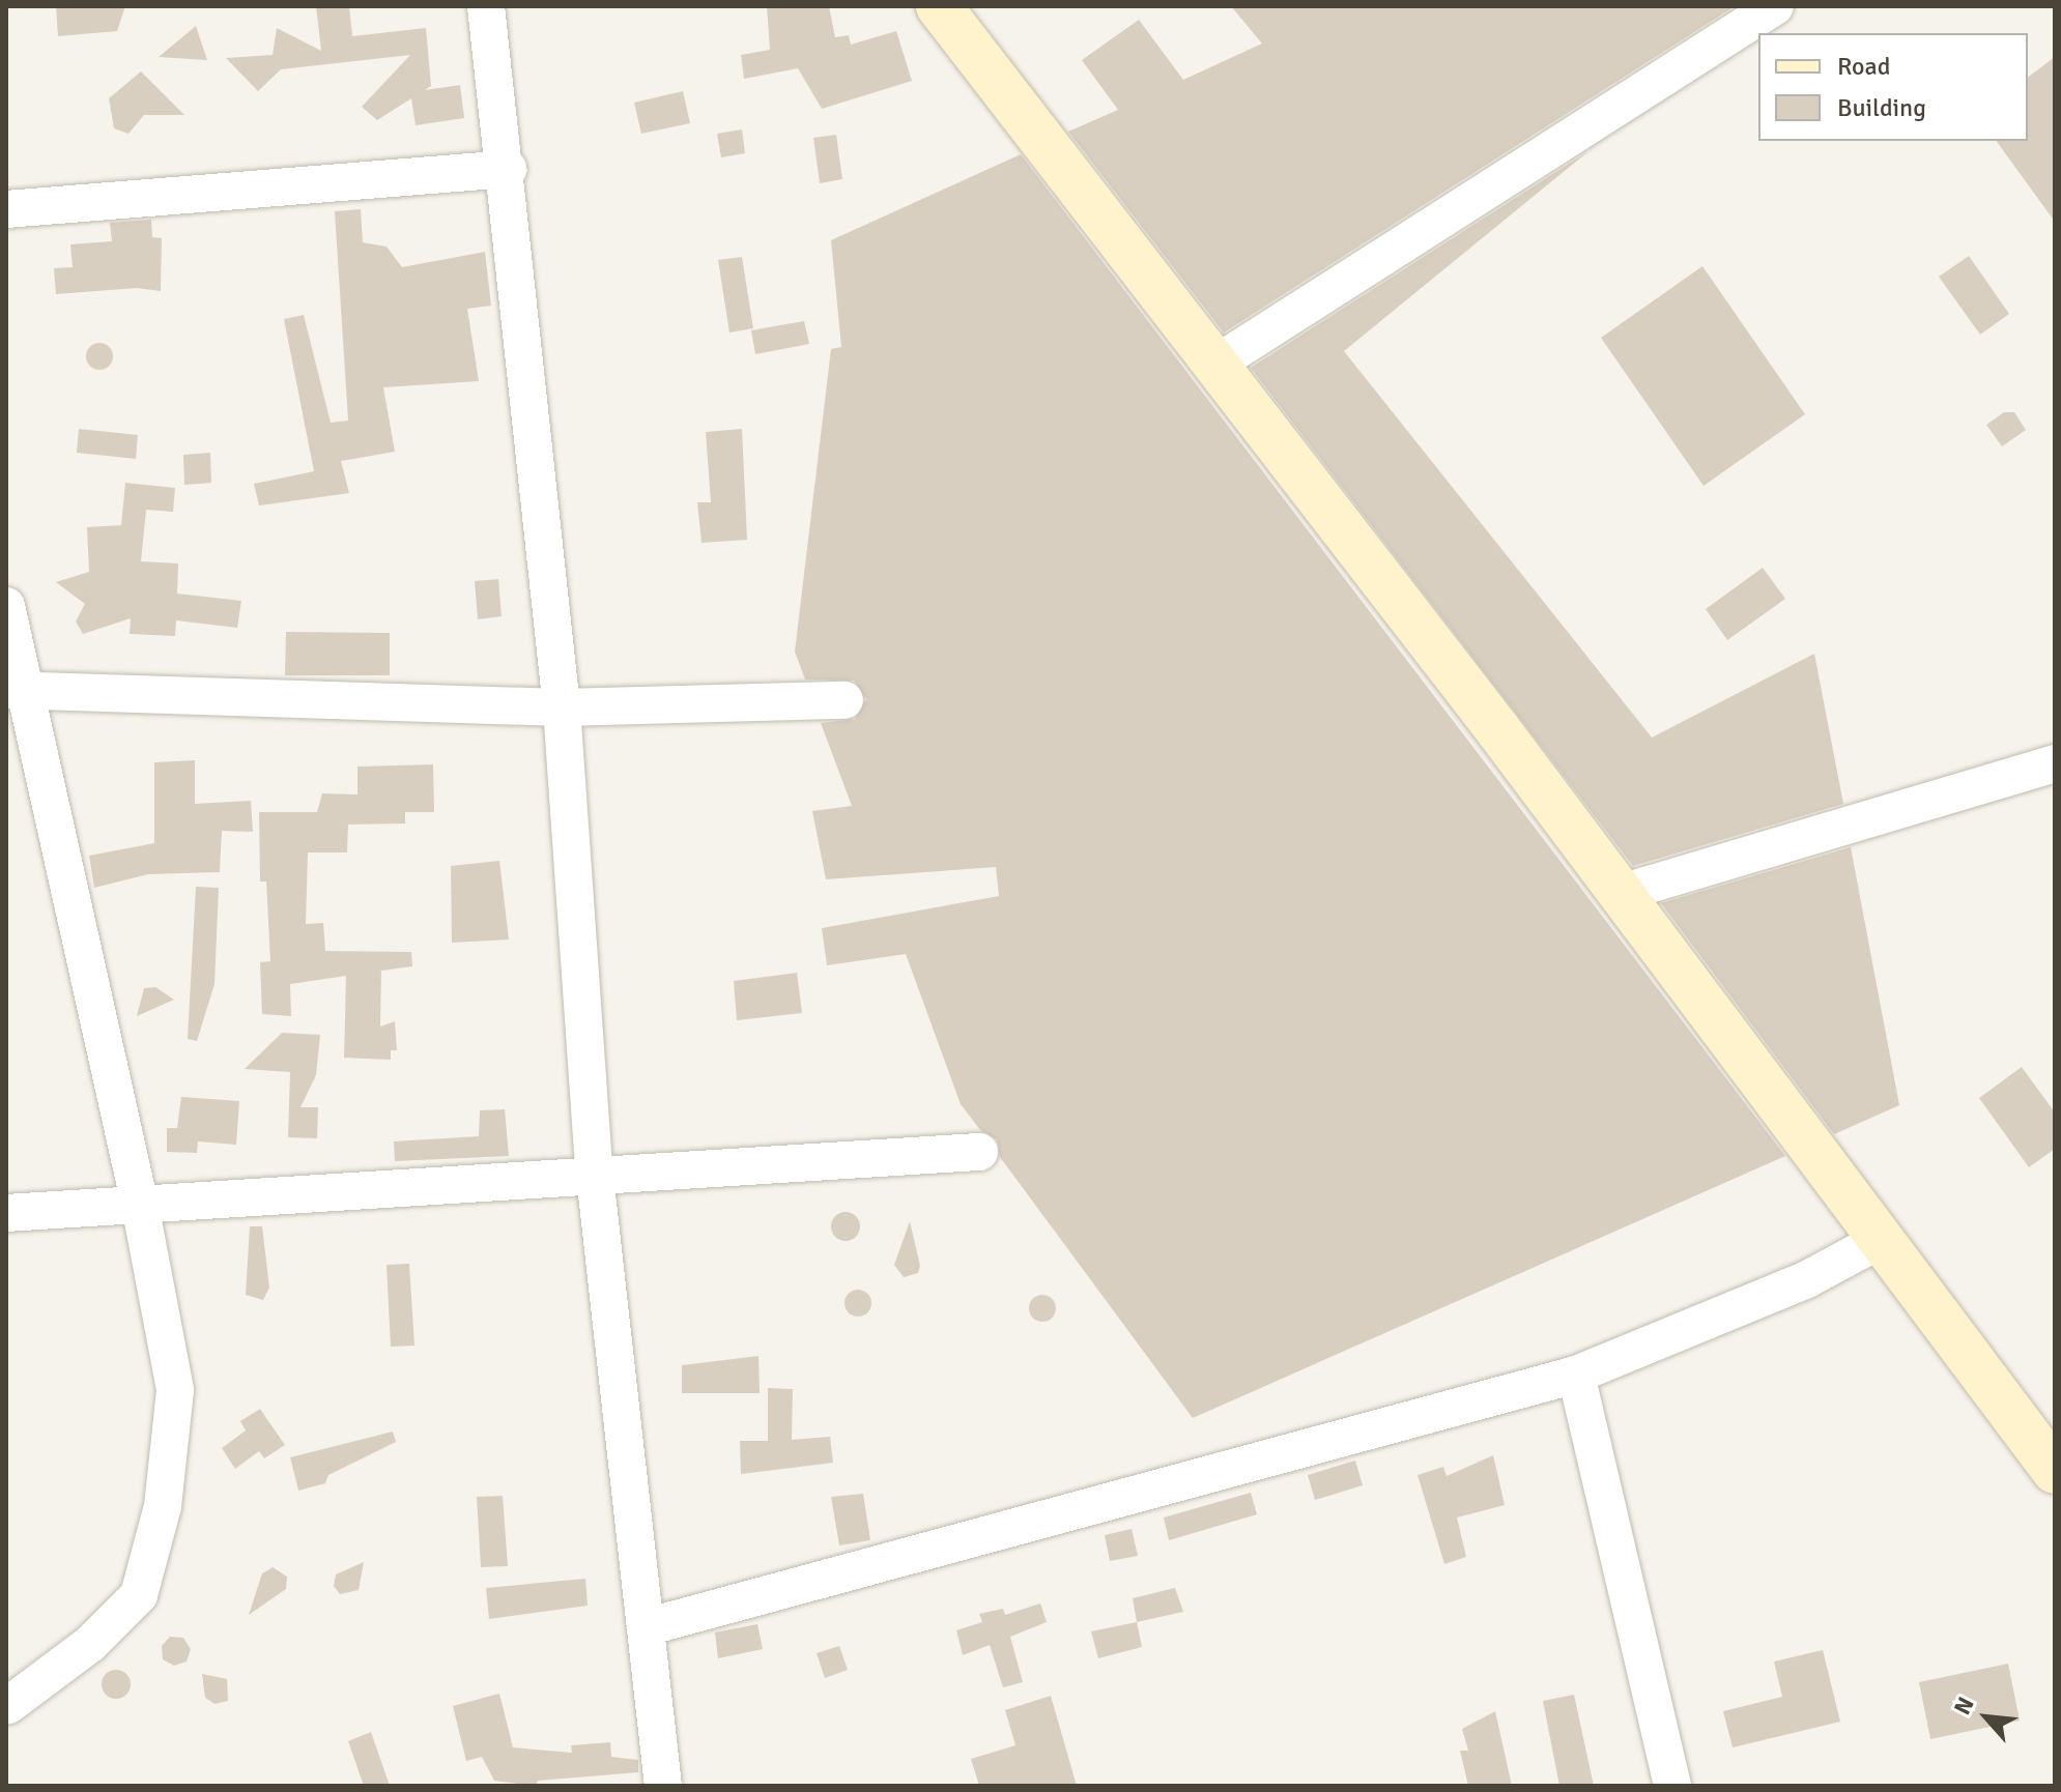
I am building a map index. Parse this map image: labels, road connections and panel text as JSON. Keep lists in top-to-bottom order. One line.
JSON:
{"legend":["Road","Building"],"north":"top left"}
